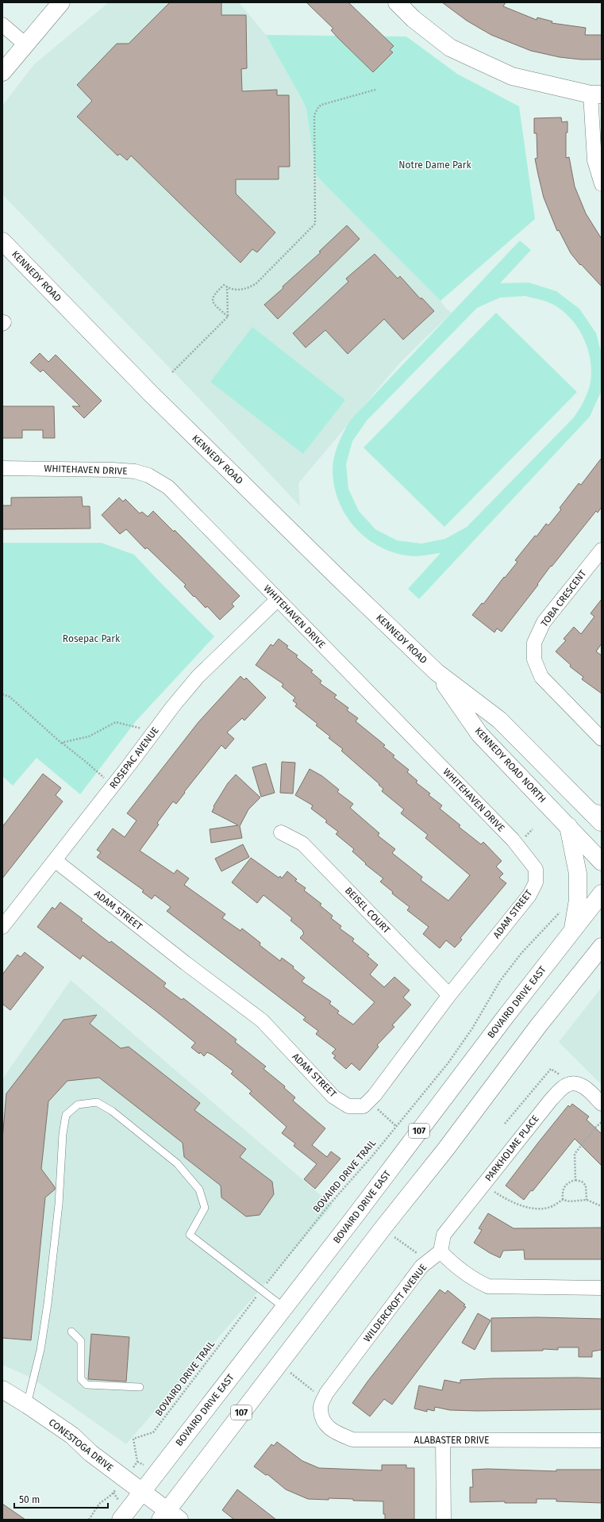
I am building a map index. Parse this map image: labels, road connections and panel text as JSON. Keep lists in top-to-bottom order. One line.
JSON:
{"streets":{"main road":["KENNEDY ROAD","KENNEDY ROAD NORTH","BOVAIRD DRIVE EAST","107","CONESTOGA DRIVE"],"street":["WHITEHAVEN DRIVE","TOBA CRESCENT","ROSEPAC AVENUE","ADAM STREET","BEISEL COURT","PARKHOLME PLACE","WILDERCROFT AVENUE","ALABASTER DRIVE"],"path":["BOVAIRD DRIVE TRAIL"]},"crossings":[["KENNEDY ROAD","KENNEDY ROAD NORTH"],["WHITEHAVEN DRIVE","ROSEPAC AVENUE"],["WHITEHAVEN DRIVE","ADAM STREET"],["ROSEPAC AVENUE","ADAM STREET"],["ADAM STREET","BEISEL COURT"],["BOVAIRD DRIVE EAST","CONESTOGA DRIVE"],["107","CONESTOGA DRIVE"],["PARKHOLME PLACE","WILDERCROFT AVENUE"],["WILDERCROFT AVENUE","ALABASTER DRIVE"]],"parks":["Notre Dame Park","Rosepac Park"],"scale_bar":"50 m"}
